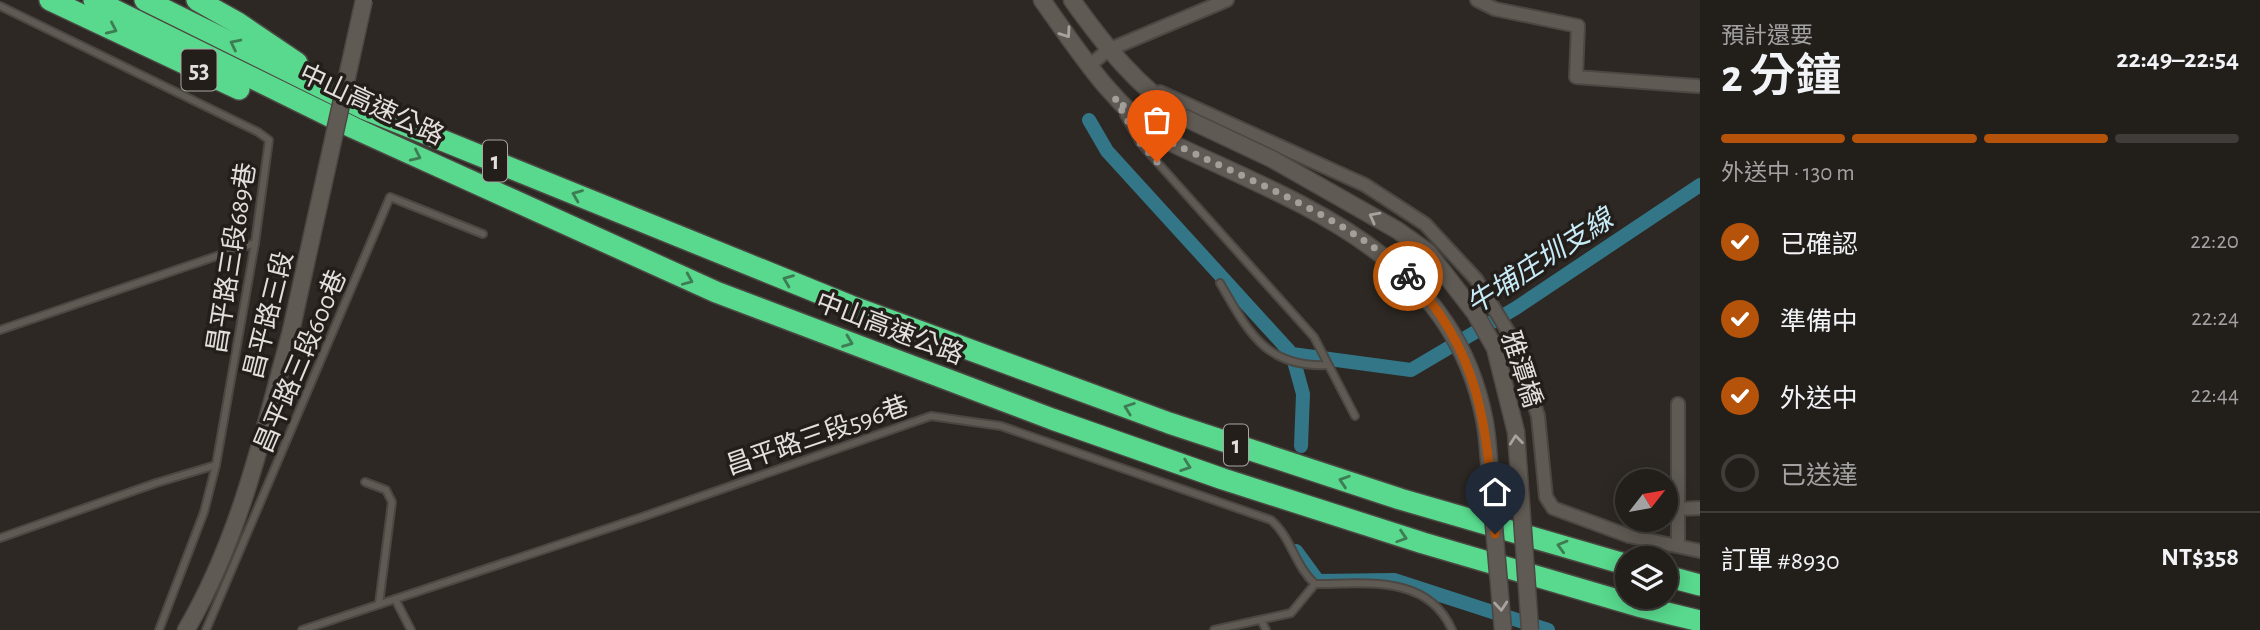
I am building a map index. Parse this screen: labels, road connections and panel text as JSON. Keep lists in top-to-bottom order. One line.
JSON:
{"streets":{"highway":["53","中山高速公路","1"],"street":["昌平路三段","雅潭橋"],"lane":["昌平路三段689巷","昌平路三段600巷","昌平路三段596巷"]},"crossings":[["53","中山高速公路"]],"water":["牛埔庄圳支線"],"north":"top right","page":{"heading":["2 分鐘","預計還要","22:49–22:54"],"panel":["訂單 #8930","NT$358"],"bar":"外送中 · 130 m","list":[["已確認","22:20"],["準備中","22:24"],["外送中","22:44"],"已送達"]}}
